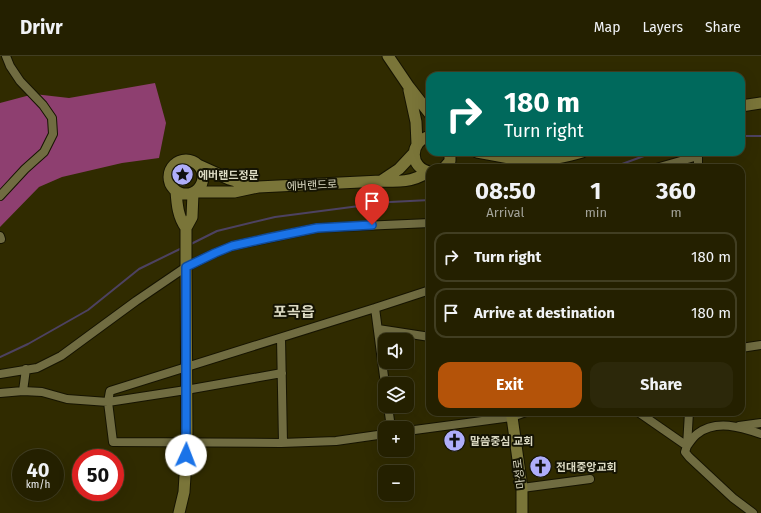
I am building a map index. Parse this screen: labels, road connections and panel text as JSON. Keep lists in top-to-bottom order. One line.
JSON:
{"streets":{"main road":["에버랜드로","마성로"]},"districts":["포곡읍"],"places":{"place":["에버랜드정문"],"church":["말씀중심 교회","전대중앙교회"]},"page":{"header":"Drivr","nav":["Map","Layers","Share"],"turn":["180 m","Turn right"],"eta":["08:50","Arrival","1","min","360","m"],"list":[{"name":"Turn right","value":"180 m"},{"name":"Arrive at destination","value":"180 m"}],"map_buttons":["+","−"],"buttons":["Exit","Share"],"speed":"40 km/h","limit":"50"}}
